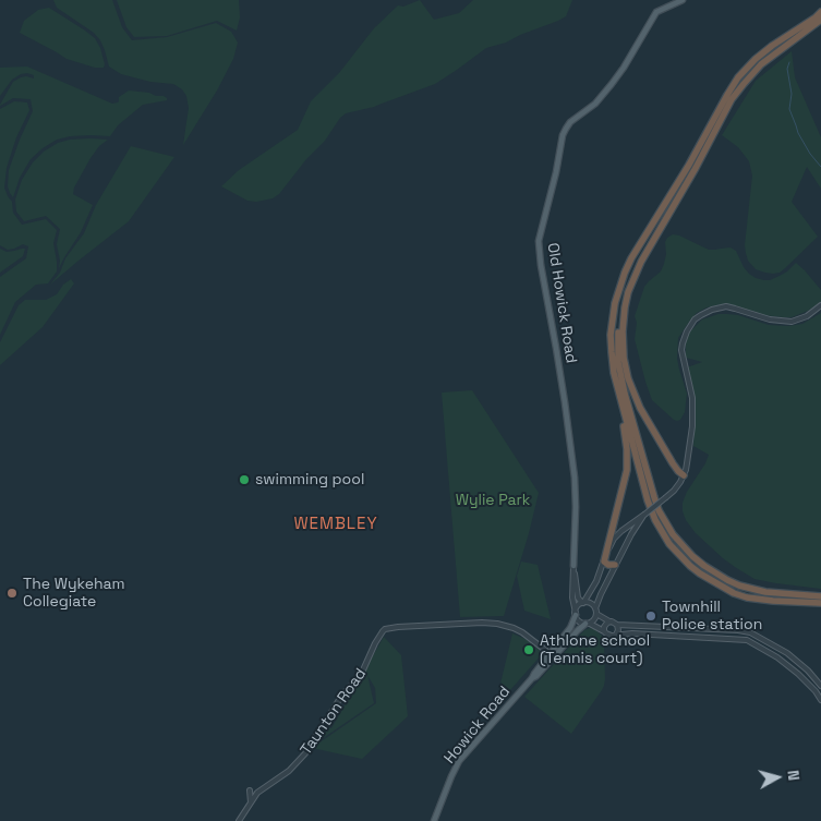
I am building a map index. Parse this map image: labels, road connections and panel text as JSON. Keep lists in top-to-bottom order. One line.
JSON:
{"streets":{"main road":["Old Howick Road","Howick Road"],"street":["Taunton Road"]},"crossings":[["Old Howick Road","Howick Road"],["Taunton Road","Howick Road"]],"districts":["WEMBLEY"],"parks":["Wylie Park"],"places":["swimming pool","The Wykeham Collegiate","Townhill Police station","Athlone school (Tennis court)"],"north":"right"}
